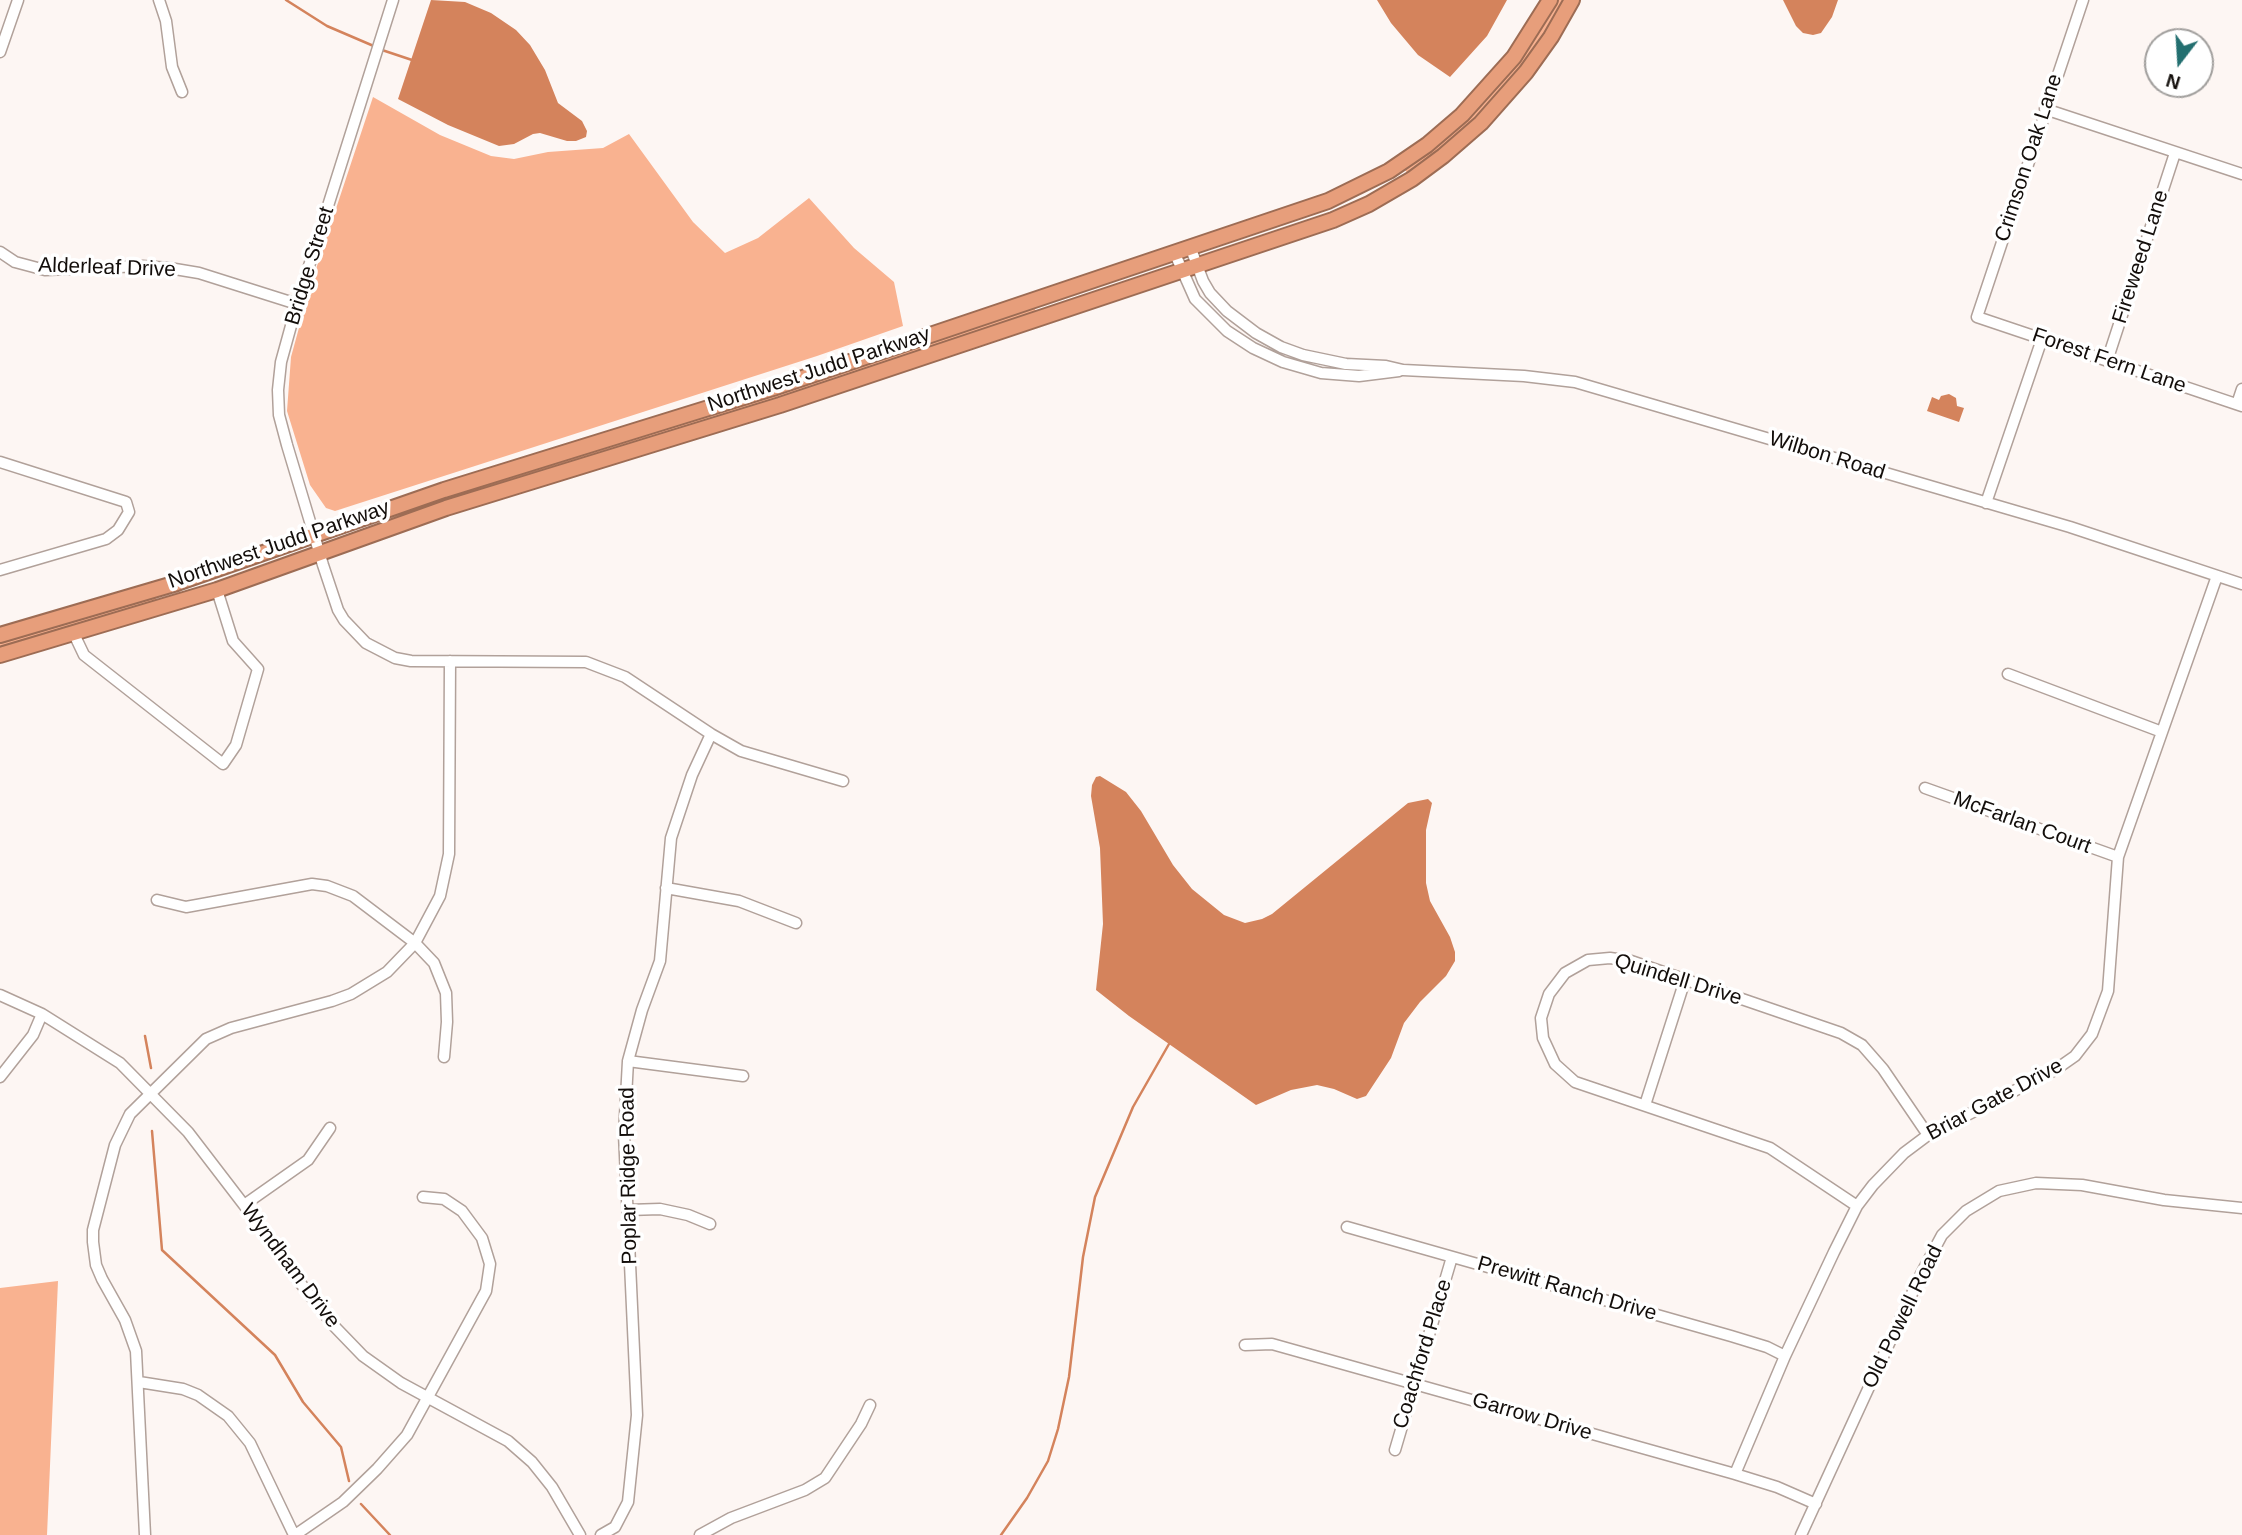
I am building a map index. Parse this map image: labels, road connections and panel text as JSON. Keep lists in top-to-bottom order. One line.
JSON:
{"streets":{"highway":["Northwest Judd Parkway"],"street":["Crimson Oak Lane","Fireweed Lane","Bridge Street","Alderleaf Drive","Forest Fern Lane","Wilbon Road","McFarlan Court","Quindell Drive","Briar Gate Drive","Poplar Ridge Road","Wyndham Drive","Prewitt Ranch Drive","Old Powell Road","Coachford Place","Garrow Drive"]},"crossings":[["Crimson Oak Lane","Forest Fern Lane"],["Fireweed Lane","Forest Fern Lane"],["Bridge Street","Alderleaf Drive"],["Bridge Street","Northwest Judd Parkway"],["Bridge Street","Poplar Ridge Road"],["Northwest Judd Parkway","Wilbon Road"],["Wilbon Road","Briar Gate Drive"],["McFarlan Court","Briar Gate Drive"],["Quindell Drive","Briar Gate Drive"],["Briar Gate Drive","Prewitt Ranch Drive"],["Briar Gate Drive","Garrow Drive"],["Prewitt Ranch Drive","Coachford Place"],["Old Powell Road","Garrow Drive"],["Coachford Place","Garrow Drive"]],"north":"bottom"}
